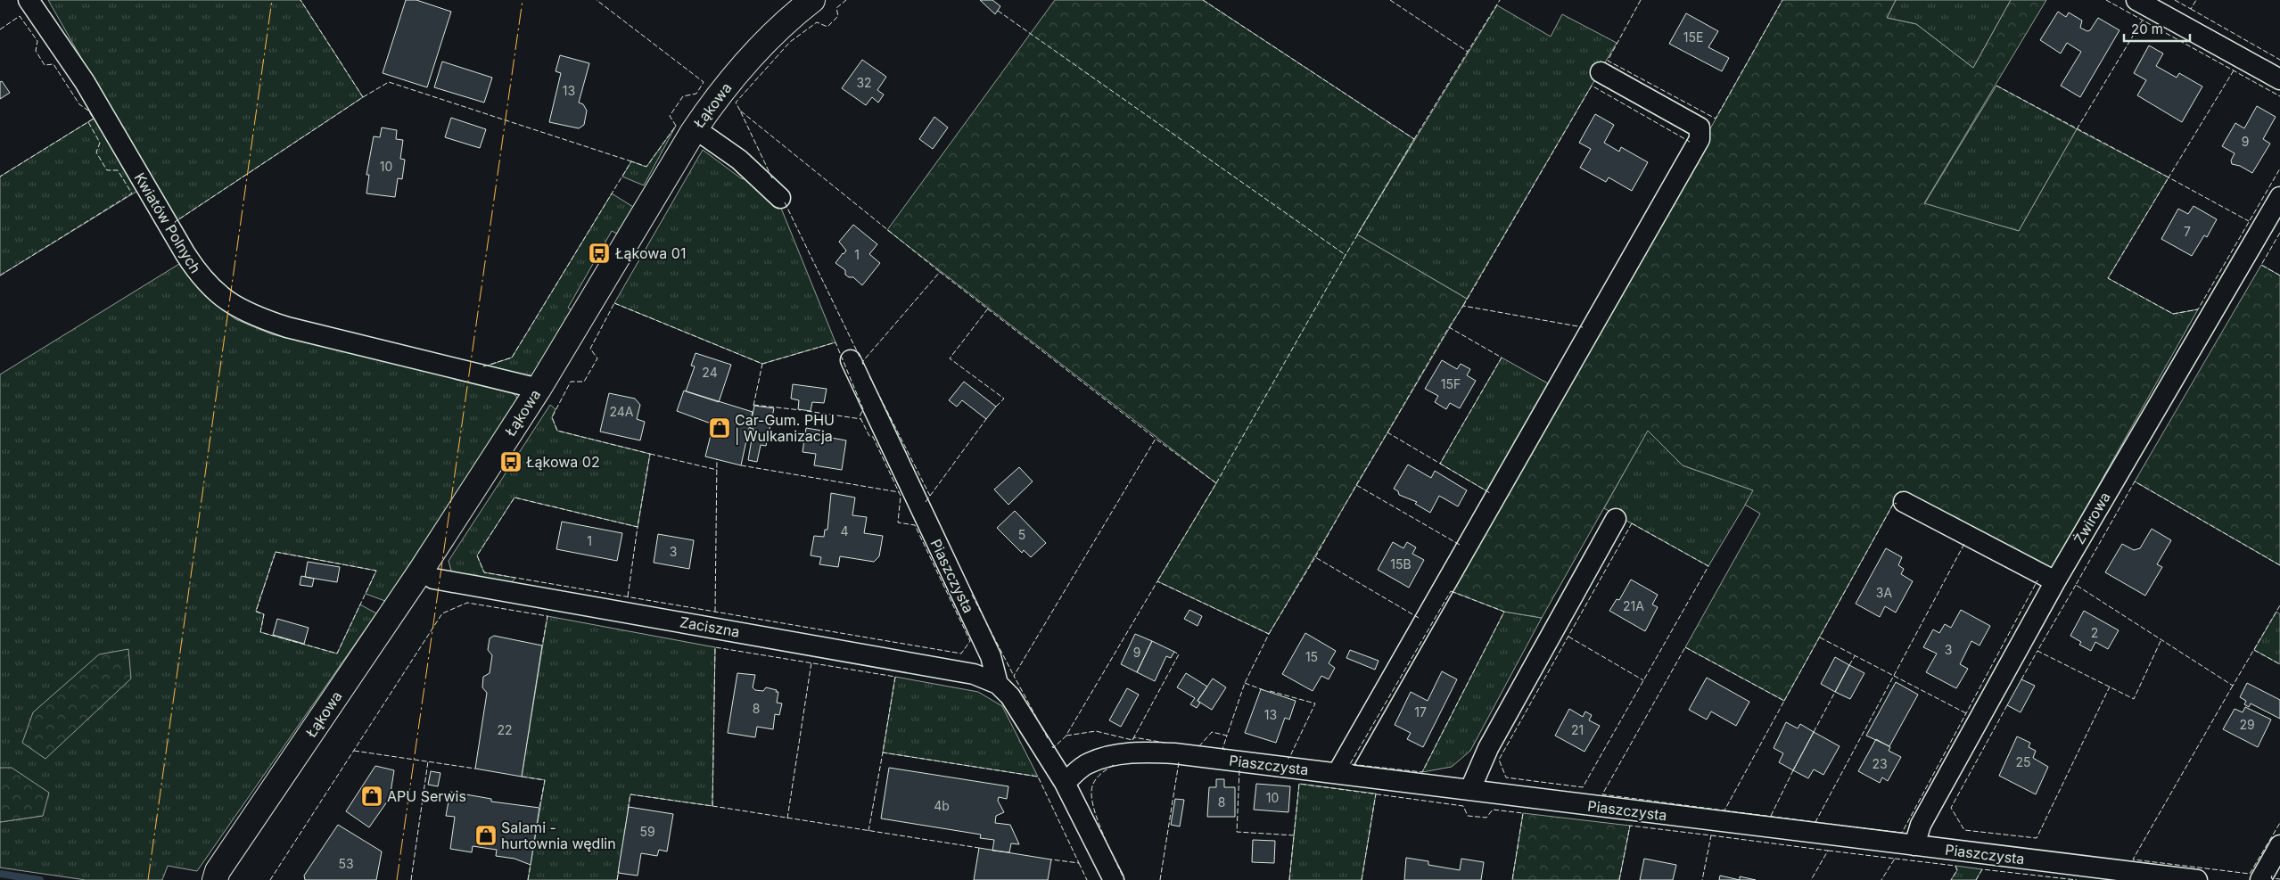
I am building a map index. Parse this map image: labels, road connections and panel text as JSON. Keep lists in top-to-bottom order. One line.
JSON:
{"streets":{"street":["Łąkowa","Kwiatów Polnych","Żwirowa","Piaszczysta","Zaciszna"]},"crossings":[["Łąkowa","Kwiatów Polnych"],["Łąkowa","Zaciszna"],["Żwirowa","Piaszczysta"],["Piaszczysta","Zaciszna"]],"places":{"bus stop":["Łąkowa 01","Łąkowa 02"],"shop":["Car-Gum. PHU | Wulkanizacja","APU Serwis","Salami - hurtownia wędlin"]},"house_numbers":["15E","32","13","9","10","7","1","24","15F","24A","4","5","1","3","15B","3A","21A","2","3","9","15","8","17","13","29","22","21","25","23","10","8","4b","59","53"],"scale_bar":"20 m"}
